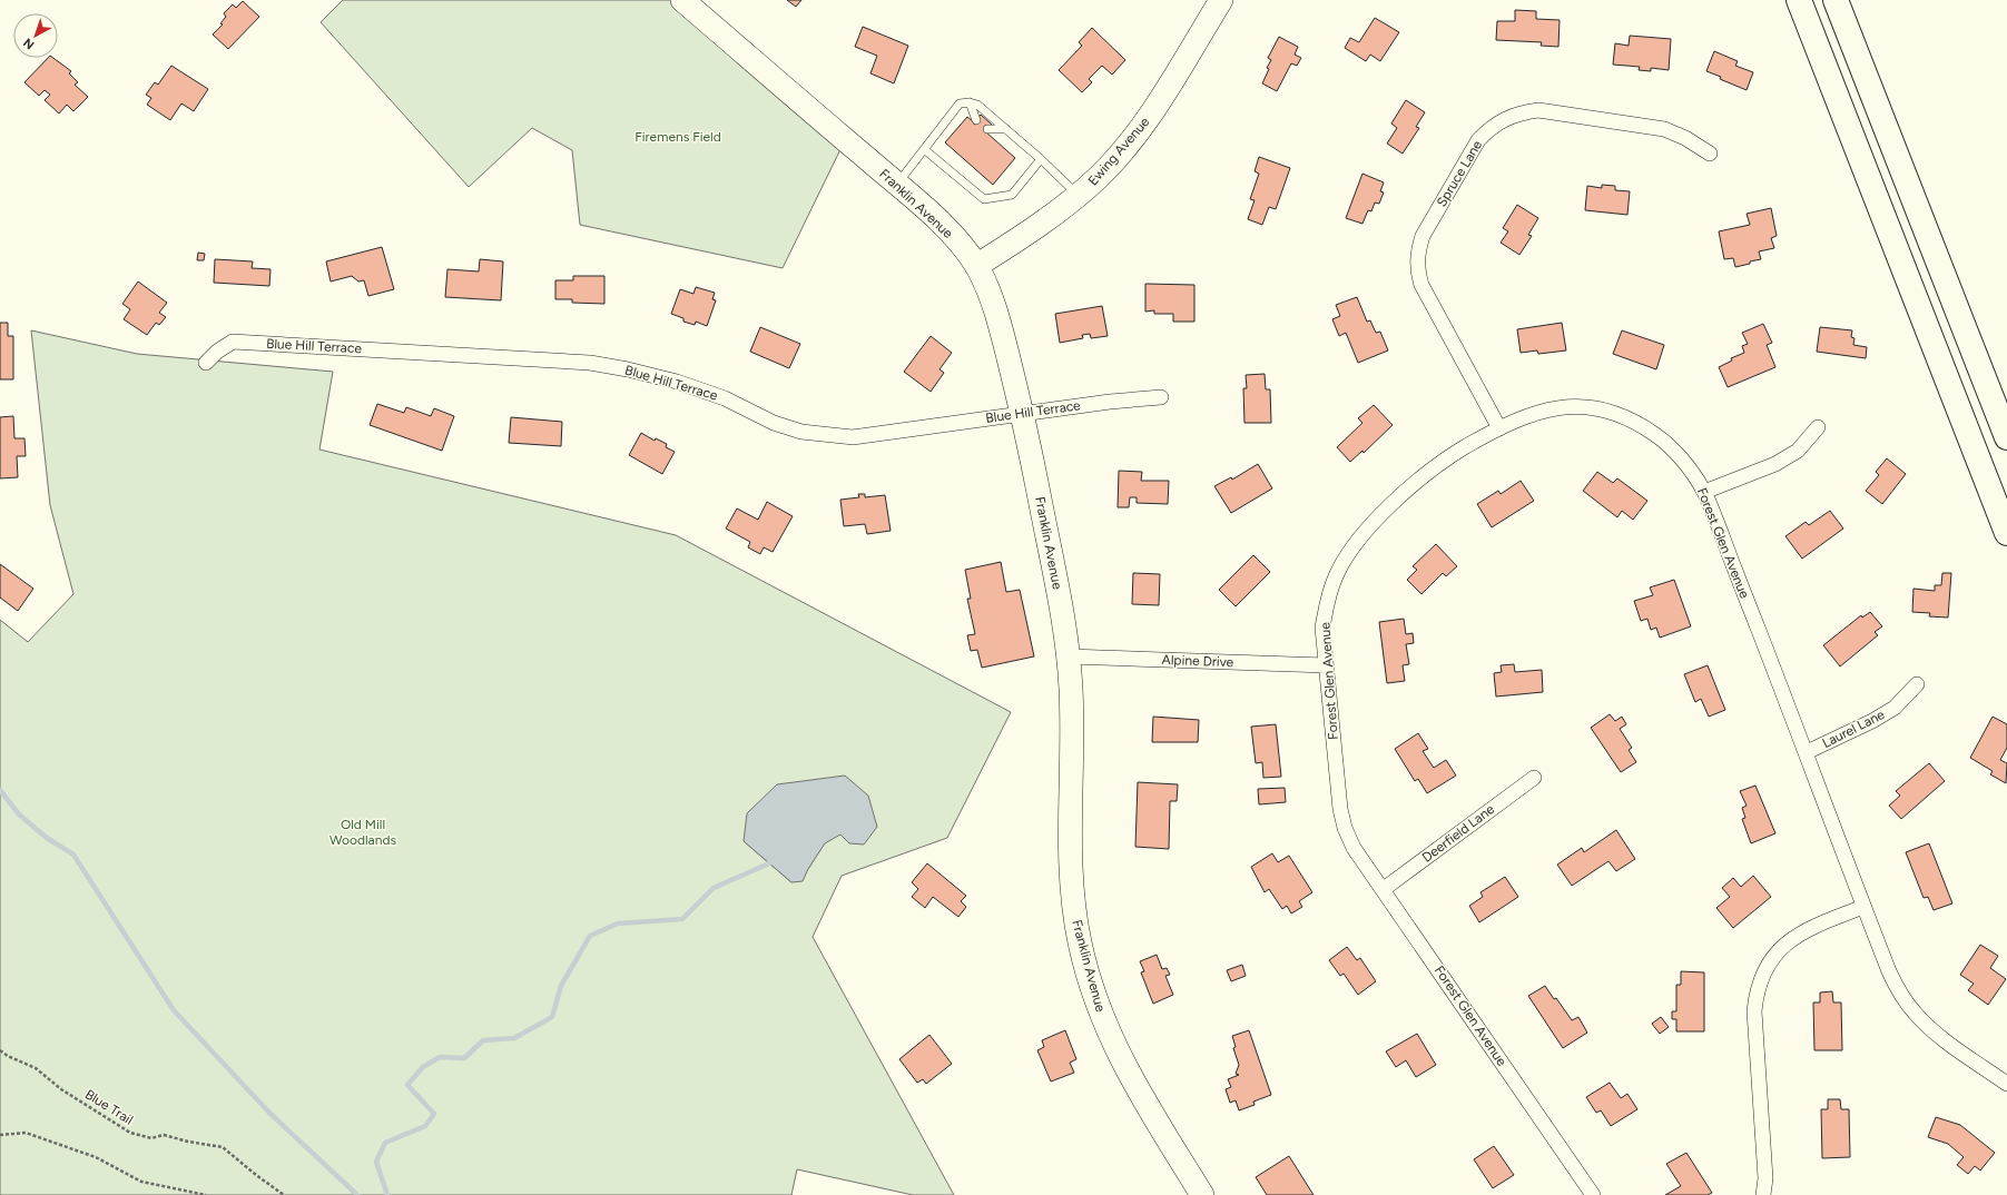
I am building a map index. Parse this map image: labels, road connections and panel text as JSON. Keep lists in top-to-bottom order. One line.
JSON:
{"streets":{"main road":["Ewing Avenue","Franklin Avenue"],"street":["Spruce Lane","Blue Hill Terrace","Forest Glen Avenue","Alpine Drive","Laurel Lane","Deerfield Lane"],"path":["Blue Trail"]},"crossings":[["Ewing Avenue","Franklin Avenue"],["Spruce Lane","Forest Glen Avenue"],["Franklin Avenue","Blue Hill Terrace"],["Franklin Avenue","Alpine Drive"],["Forest Glen Avenue","Alpine Drive"],["Forest Glen Avenue","Laurel Lane"],["Forest Glen Avenue","Deerfield Lane"]],"parks":["Firemens Field","Old Mill Woodlands"],"north":"bottom left"}
